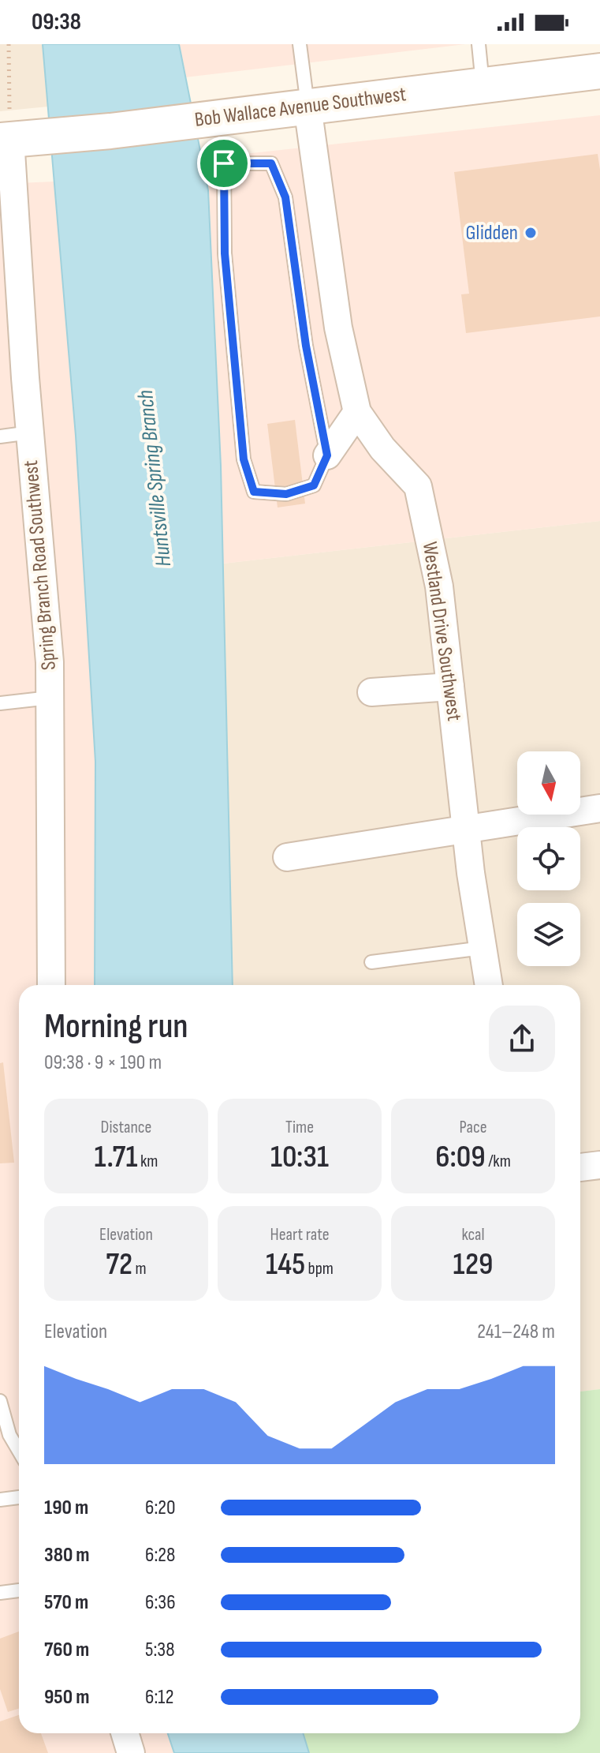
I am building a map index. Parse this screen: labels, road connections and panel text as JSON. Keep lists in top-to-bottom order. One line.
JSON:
{"streets":{"main road":["Bob Wallace Avenue Southwest"],"street":["Spring Branch Road Southwest","Westland Drive Southwest"]},"crossings":[["Bob Wallace Avenue Southwest","Spring Branch Road Southwest"],["Bob Wallace Avenue Southwest","Westland Drive Southwest"]],"water":["Huntsville Spring Branch"],"places":["Glidden"],"north":"bottom","page":{"status":"09:38","heading":["Morning run","09:38 · 9 × 190 m"],"stats":[["Distance","1.71 km"],["Time","10:31"],["Pace","6:09 /km"],["Elevation","72 m"],["Heart rate","145 bpm"],["kcal","129"]],"chart":["Elevation","241–248 m"],"list":[{"name":"190 m","note":"6:20"},{"name":"380 m","note":"6:28"},{"name":"570 m","note":"6:36"},{"name":"760 m","note":"5:38"},{"name":"950 m","note":"6:12"}]}}
